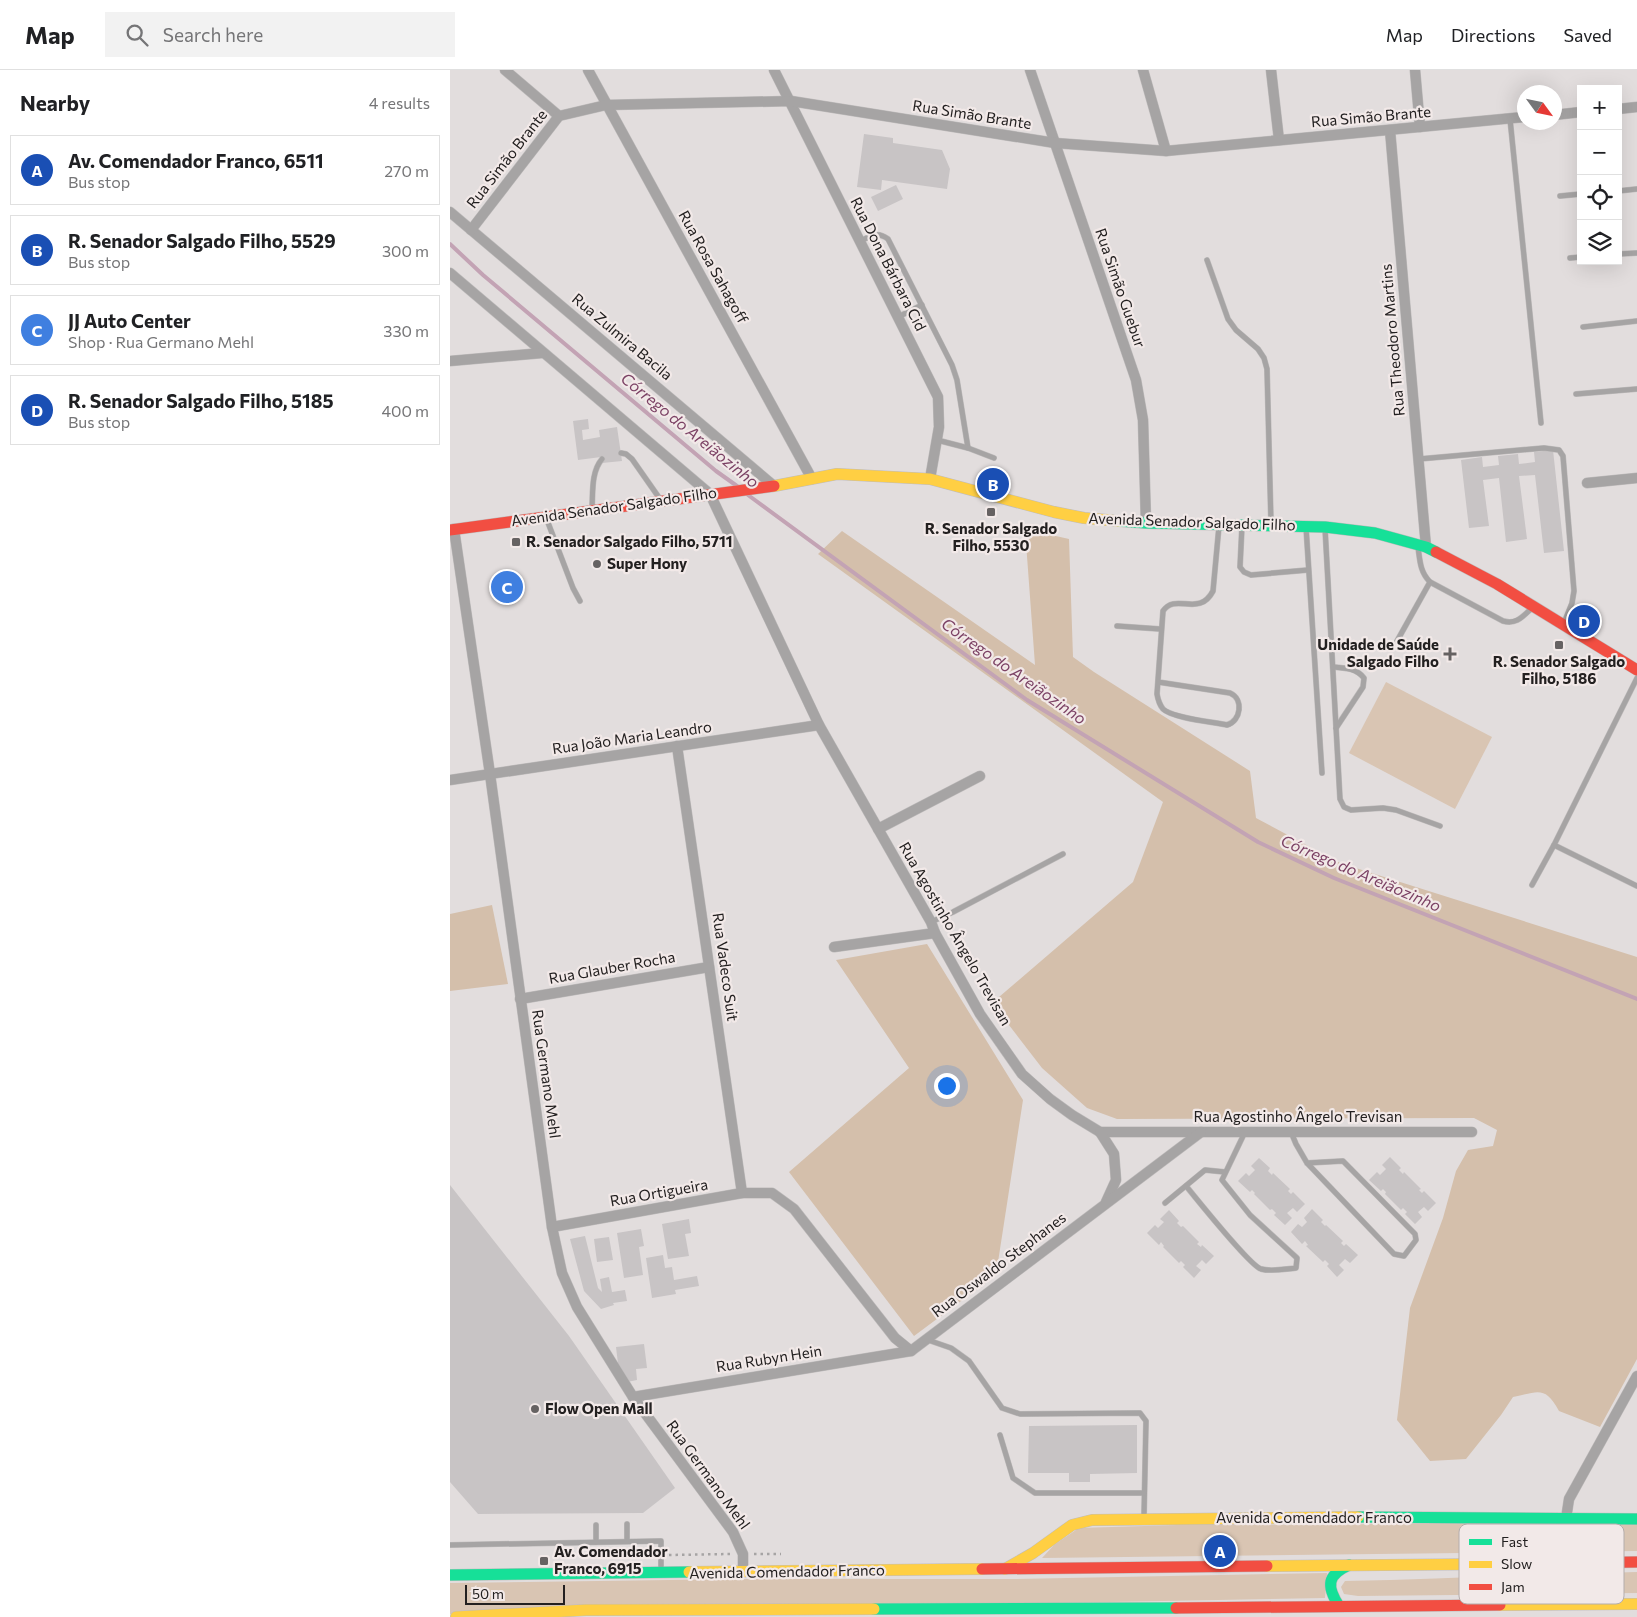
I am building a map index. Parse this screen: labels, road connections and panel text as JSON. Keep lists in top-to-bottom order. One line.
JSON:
{"streets":{"main road":["Avenida Senador Salgado Filho","Avenida Comendador Franco"],"street":["Rua Simão Brante","Rua Dona Bárbara Cid","Rua Rosa Sahagoff","Rua Simão Guebur","Rua Zulmira Bacila","Rua Theodoro Martins","Rua João Maria Leandro","Rua Agostinho Ângelo Trevisan","Rua Vadeco Suit","Rua Glauber Rocha","Rua Germano Mehl","Rua Ortigueira","Rua Oswaldo Stephanes","Rua Rubyn Hein"]},"crossings":[["Rua Simão Brante","Rua Dona Bárbara Cid"],["Rua Simão Brante","Rua Rosa Sahagoff"],["Rua Simão Brante","Rua Simão Guebur"],["Rua Simão Brante","Rua Zulmira Bacila"],["Rua Simão Brante","Rua Theodoro Martins"],["Rua Dona Bárbara Cid","Avenida Senador Salgado Filho"],["Rua Rosa Sahagoff","Avenida Senador Salgado Filho"],["Rua Simão Guebur","Avenida Senador Salgado Filho"],["Rua Zulmira Bacila","Avenida Senador Salgado Filho"],["Rua Theodoro Martins","Avenida Senador Salgado Filho"],["Avenida Senador Salgado Filho","Rua Agostinho Ângelo Trevisan"],["Avenida Senador Salgado Filho","Rua Germano Mehl"],["Rua João Maria Leandro","Rua Agostinho Ângelo Trevisan"],["Rua João Maria Leandro","Rua Vadeco Suit"],["Rua João Maria Leandro","Rua Germano Mehl"],["Rua Agostinho Ângelo Trevisan","Rua Oswaldo Stephanes"],["Rua Vadeco Suit","Rua Glauber Rocha"],["Rua Vadeco Suit","Rua Ortigueira"],["Rua Glauber Rocha","Rua Germano Mehl"],["Rua Germano Mehl","Rua Ortigueira"],["Rua Germano Mehl","Rua Rubyn Hein"],["Rua Germano Mehl","Avenida Comendador Franco"],["Rua Ortigueira","Rua Oswaldo Stephanes"],["Rua Ortigueira","Rua Rubyn Hein"],["Rua Oswaldo Stephanes","Rua Rubyn Hein"]],"water":["Córrego do Areiãozinho"],"places":{"transit":["R. Senador Salgado Filho, 5530","R. Senador Salgado Filho, 5711","R. Senador Salgado Filho, 5186","Av. Comendador Franco, 6915"],"other":["Super Hony","Flow Open Mall"],"health":["Unidade de Saúde Salgado Filho"]},"legend":["Fast","Slow","Jam"],"scale_bar":"50 m","north":"bottom right","page":{"header":"Map","search":"Search here","nav":["Map","Directions","Saved"],"heading":["Nearby","4 results"],"map_buttons":["+","−"],"list":[{"mark":"A","name":"Av. Comendador Franco, 6511","note":"Bus stop","value":"270 m"},{"mark":"B","name":"R. Senador Salgado Filho, 5529","note":"Bus stop","value":"300 m"},{"mark":"C","name":"JJ Auto Center","note":"Shop · Rua Germano Mehl","value":"330 m"},{"mark":"D","name":"R. Senador Salgado Filho, 5185","note":"Bus stop","value":"400 m"}],"pins":["B","C","D","A"],"scale":"50 m"}}
